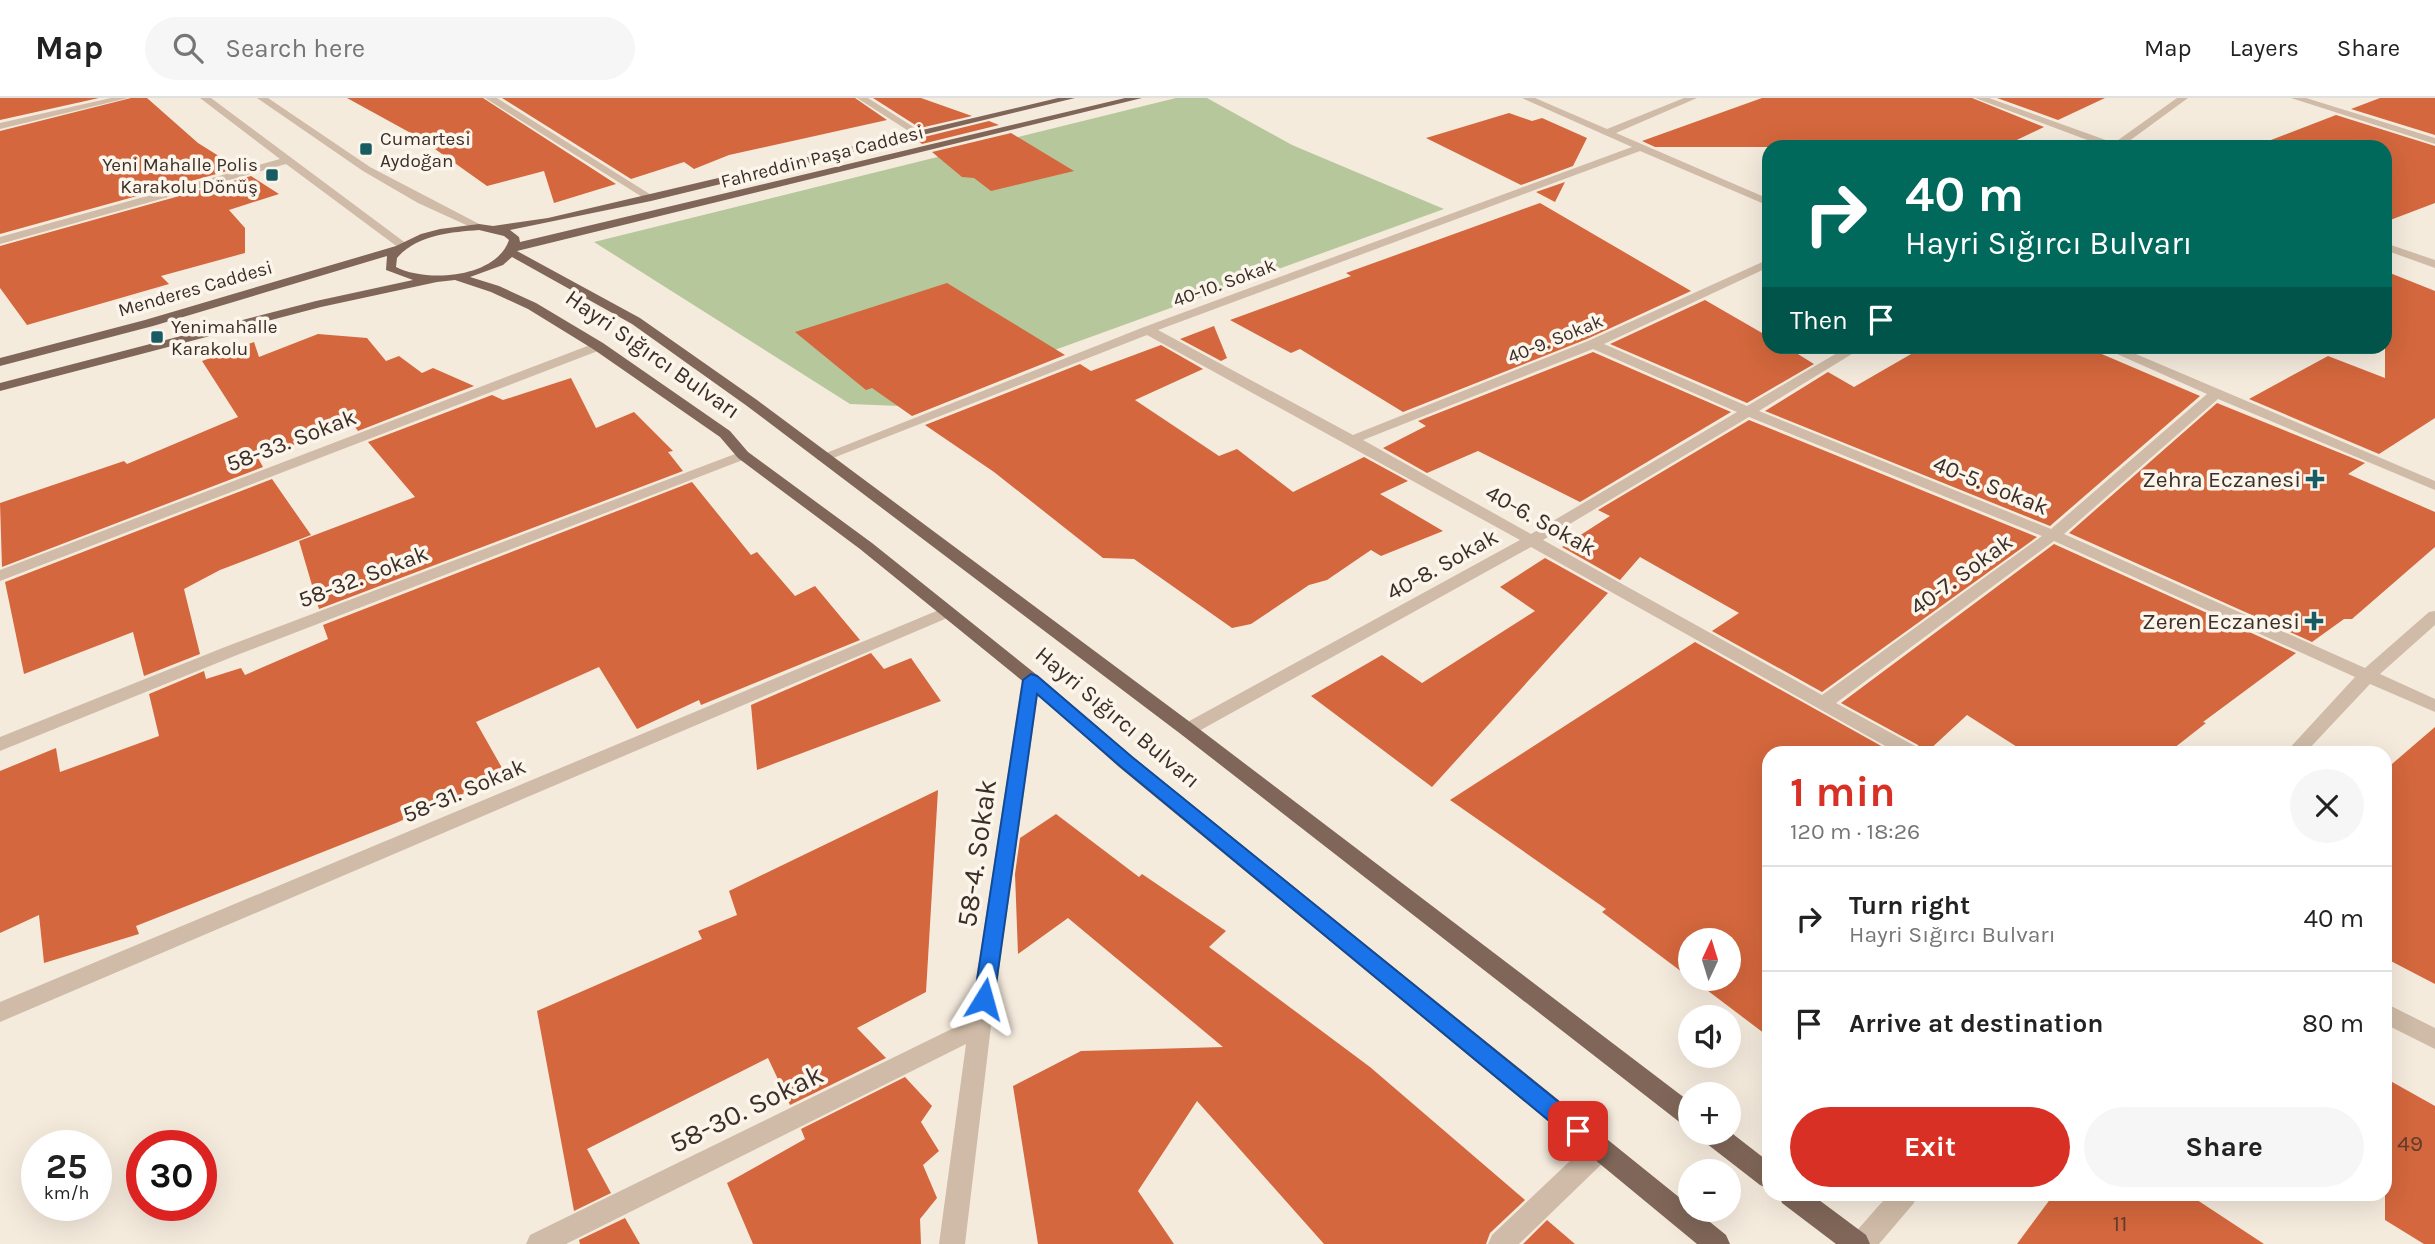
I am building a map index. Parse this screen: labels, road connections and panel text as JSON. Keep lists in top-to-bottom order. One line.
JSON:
{"streets":{"main road":["Fahreddin Paşa Caddesi","Menderes Caddesi","Hayri Sığırcı Bulvarı"],"street":["40-10. Sokak","40-9. Sokak","58-33. Sokak","40-5. Sokak","40-6. Sokak","40-8. Sokak","40-7. Sokak","58-32. Sokak","58-31. Sokak","58-4. Sokak","58-30. Sokak"]},"crossings":[["Fahreddin Paşa Caddesi","Menderes Caddesi"],["Fahreddin Paşa Caddesi","Hayri Sığırcı Bulvarı"],["40-10. Sokak","Hayri Sığırcı Bulvarı"],["40-10. Sokak","40-6. Sokak"],["40-9. Sokak","40-5. Sokak"],["40-9. Sokak","40-6. Sokak"],["Hayri Sığırcı Bulvarı","58-33. Sokak"],["Hayri Sığırcı Bulvarı","40-8. Sokak"],["Hayri Sığırcı Bulvarı","58-32. Sokak"],["Hayri Sığırcı Bulvarı","58-31. Sokak"],["Hayri Sığırcı Bulvarı","58-4. Sokak"],["40-5. Sokak","40-8. Sokak"],["40-5. Sokak","40-7. Sokak"],["40-6. Sokak","40-8. Sokak"],["40-6. Sokak","40-7. Sokak"],["58-4. Sokak","58-30. Sokak"]],"places":{"transit":["Cumartesi Aydoğan","Yeni Mahalle Polis Karakolu Dönüş","Yenimahalle Karakolu"],"health":["Zehra Eczanesi","Zeren Eczanesi"]},"house_numbers":["49","11"],"north":"top","page":{"header":"Map","search":"Search here","nav":["Map","Layers","Share"],"turn":["40 m","Hayri Sığırcı Bulvarı"],"then":"Then","heading":["1 min","120 m · 18:26"],"list":[{"name":"Turn right","note":"Hayri Sığırcı Bulvarı","value":"40 m"},{"name":"Arrive at destination","value":"80 m"}],"map_buttons":["+","−"],"buttons":["Exit","Share"],"speed":"25 km/h","limit":"30"}}
